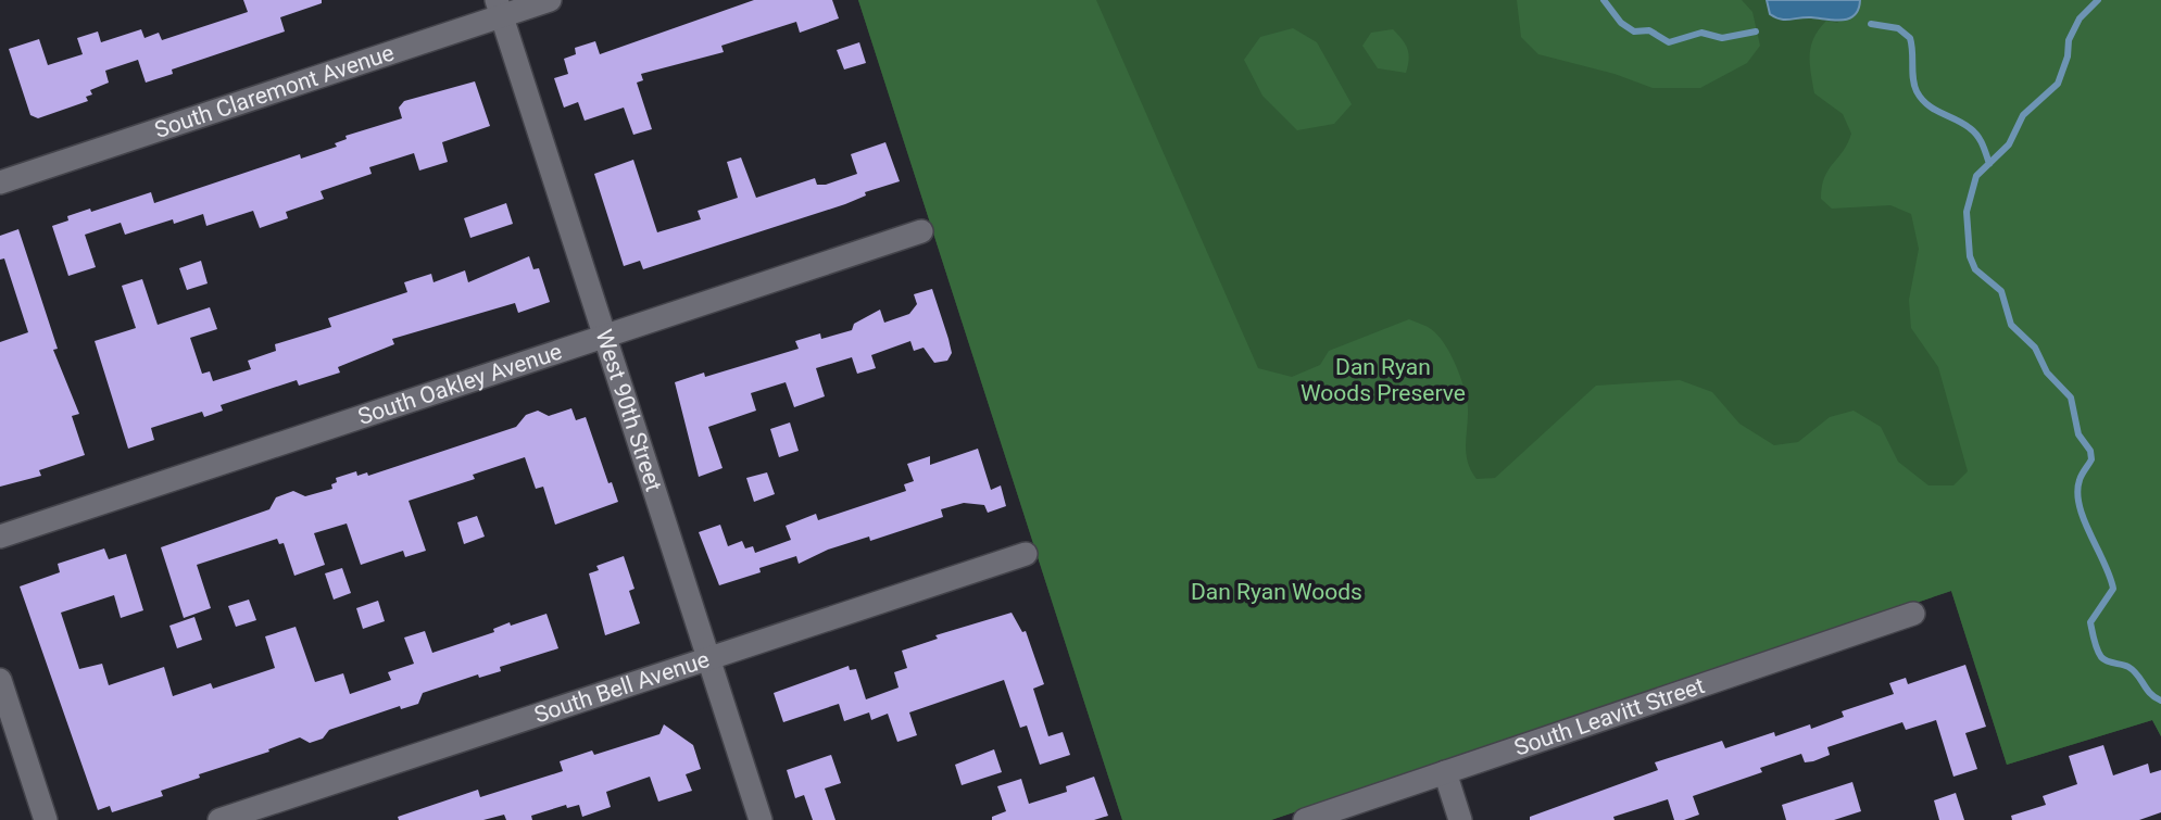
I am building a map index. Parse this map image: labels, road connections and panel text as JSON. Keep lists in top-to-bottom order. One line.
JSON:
{"streets":{"street":["South Claremont Avenue","South Oakley Avenue","West 90th Street","South Bell Avenue","South Leavitt Street"]},"crossings":[["South Claremont Avenue","West 90th Street"],["South Oakley Avenue","West 90th Street"],["West 90th Street","South Bell Avenue"]],"parks":["Dan Ryan Woods Preserve","Dan Ryan Woods"]}
